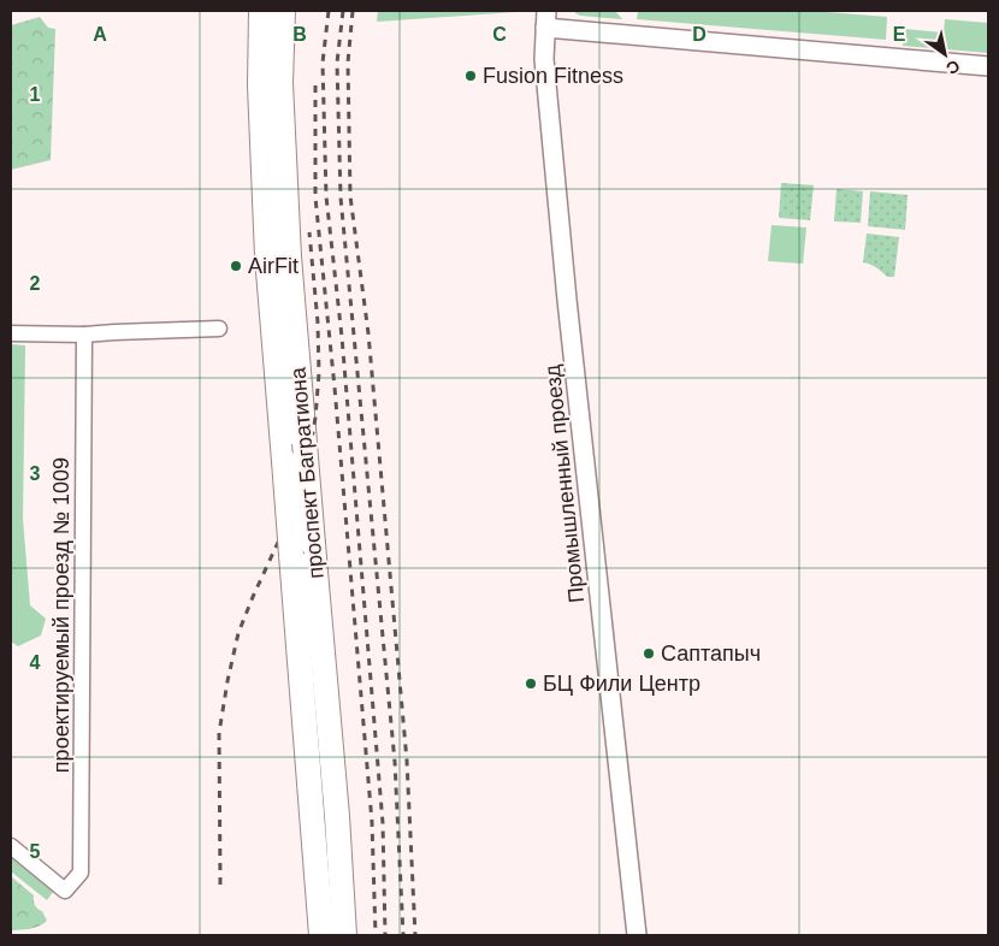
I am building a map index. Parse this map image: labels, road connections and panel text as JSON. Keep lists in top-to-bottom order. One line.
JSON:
{"streets":{"main road":["проспект Багратиона"],"street":["Промышленный проезд","проектируемый проезд № 1009"]},"places":["Fusion Fitness","AirFit","Саптапыч","БЦ Фили Центр"],"north":"bottom right","grid":{"columns":["A","B","C","D","E"],"rows":["1","2","3","4","5"]}}
